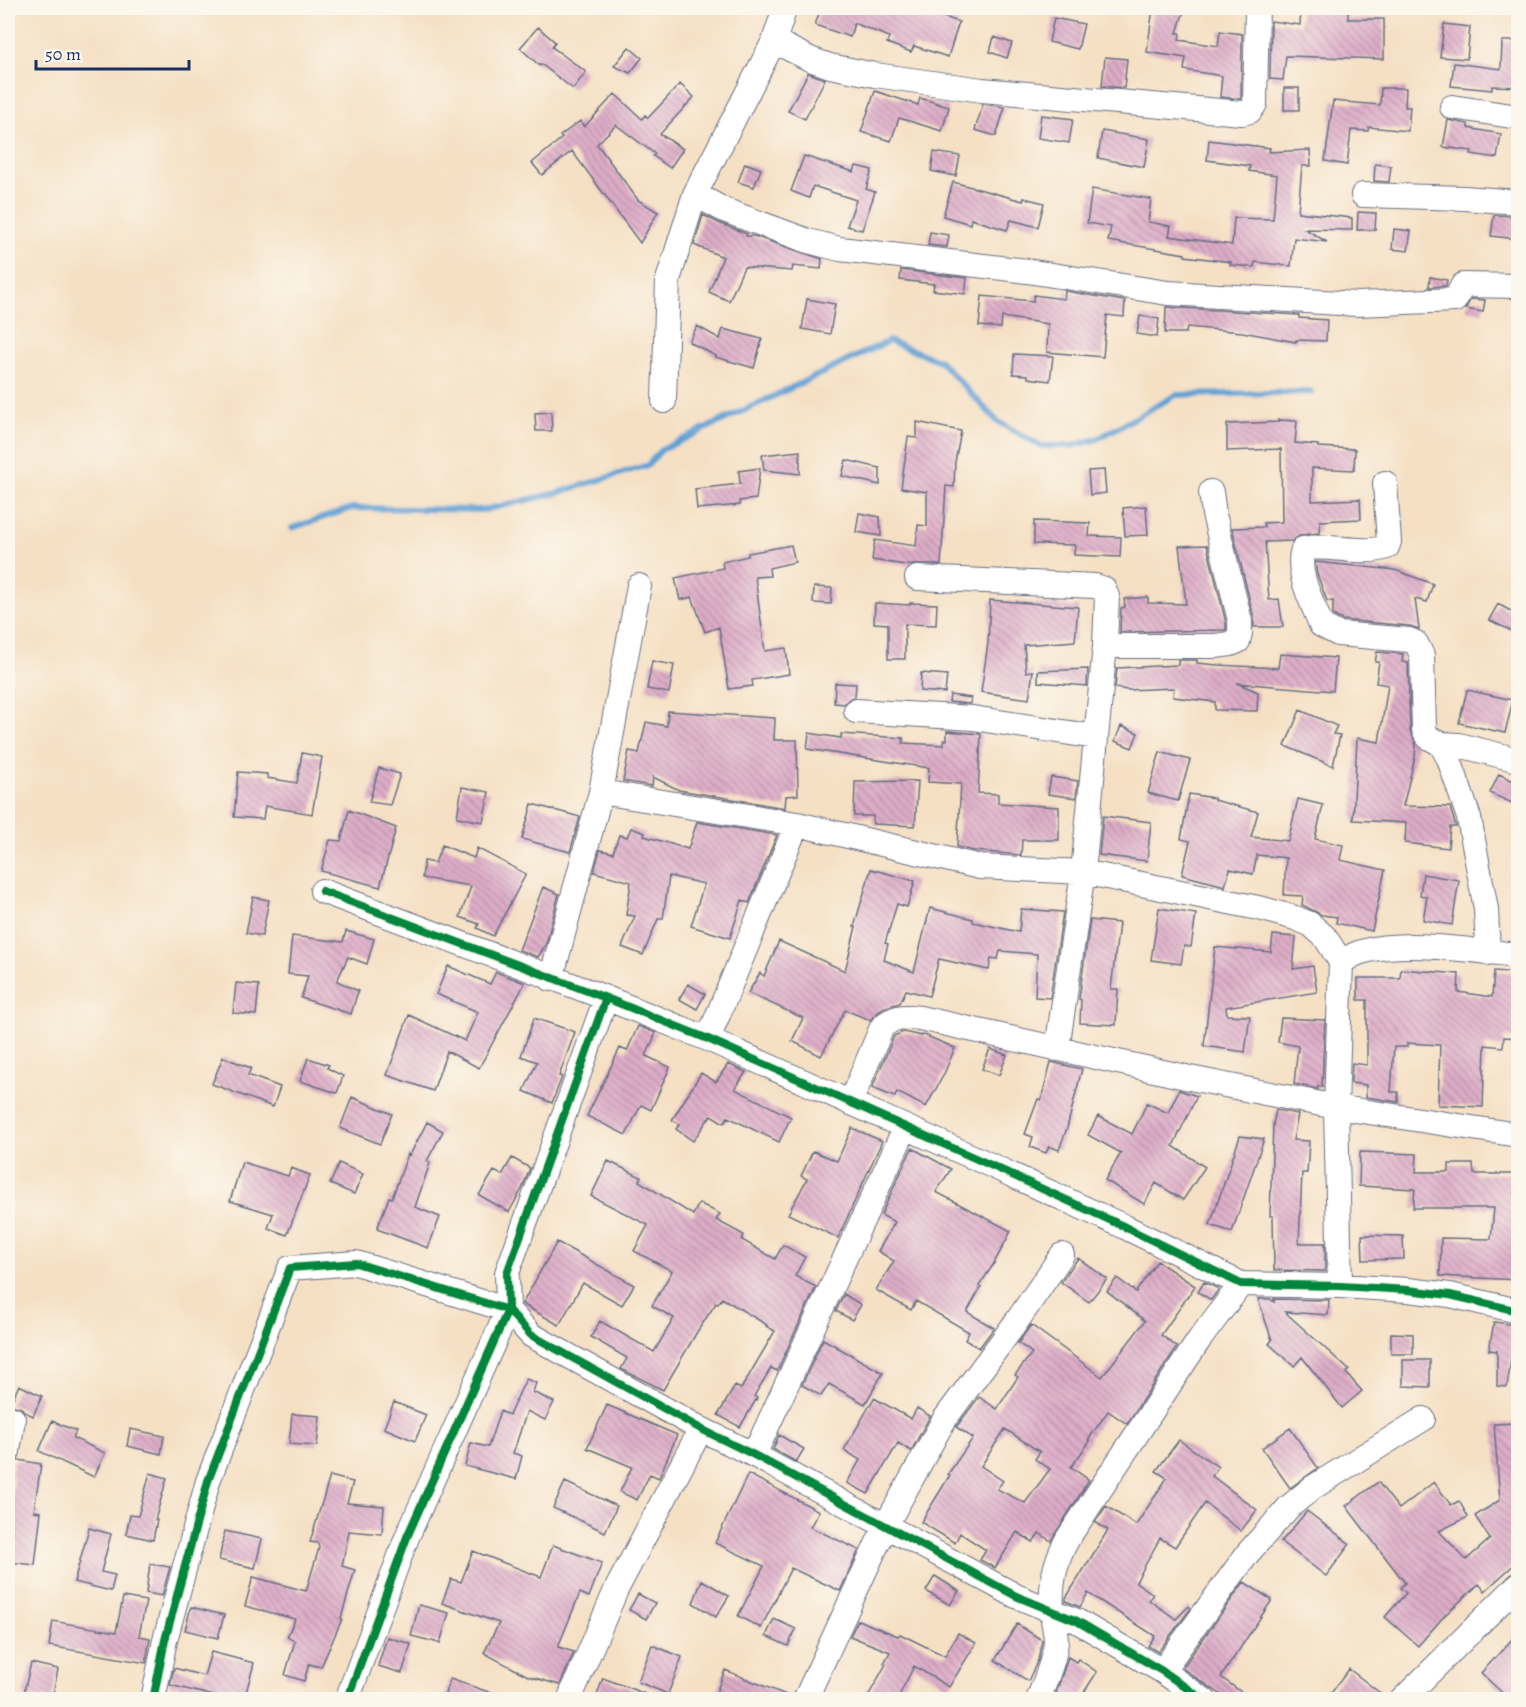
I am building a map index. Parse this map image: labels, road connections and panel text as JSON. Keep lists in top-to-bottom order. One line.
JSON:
{"scale_bar":"50 m"}
